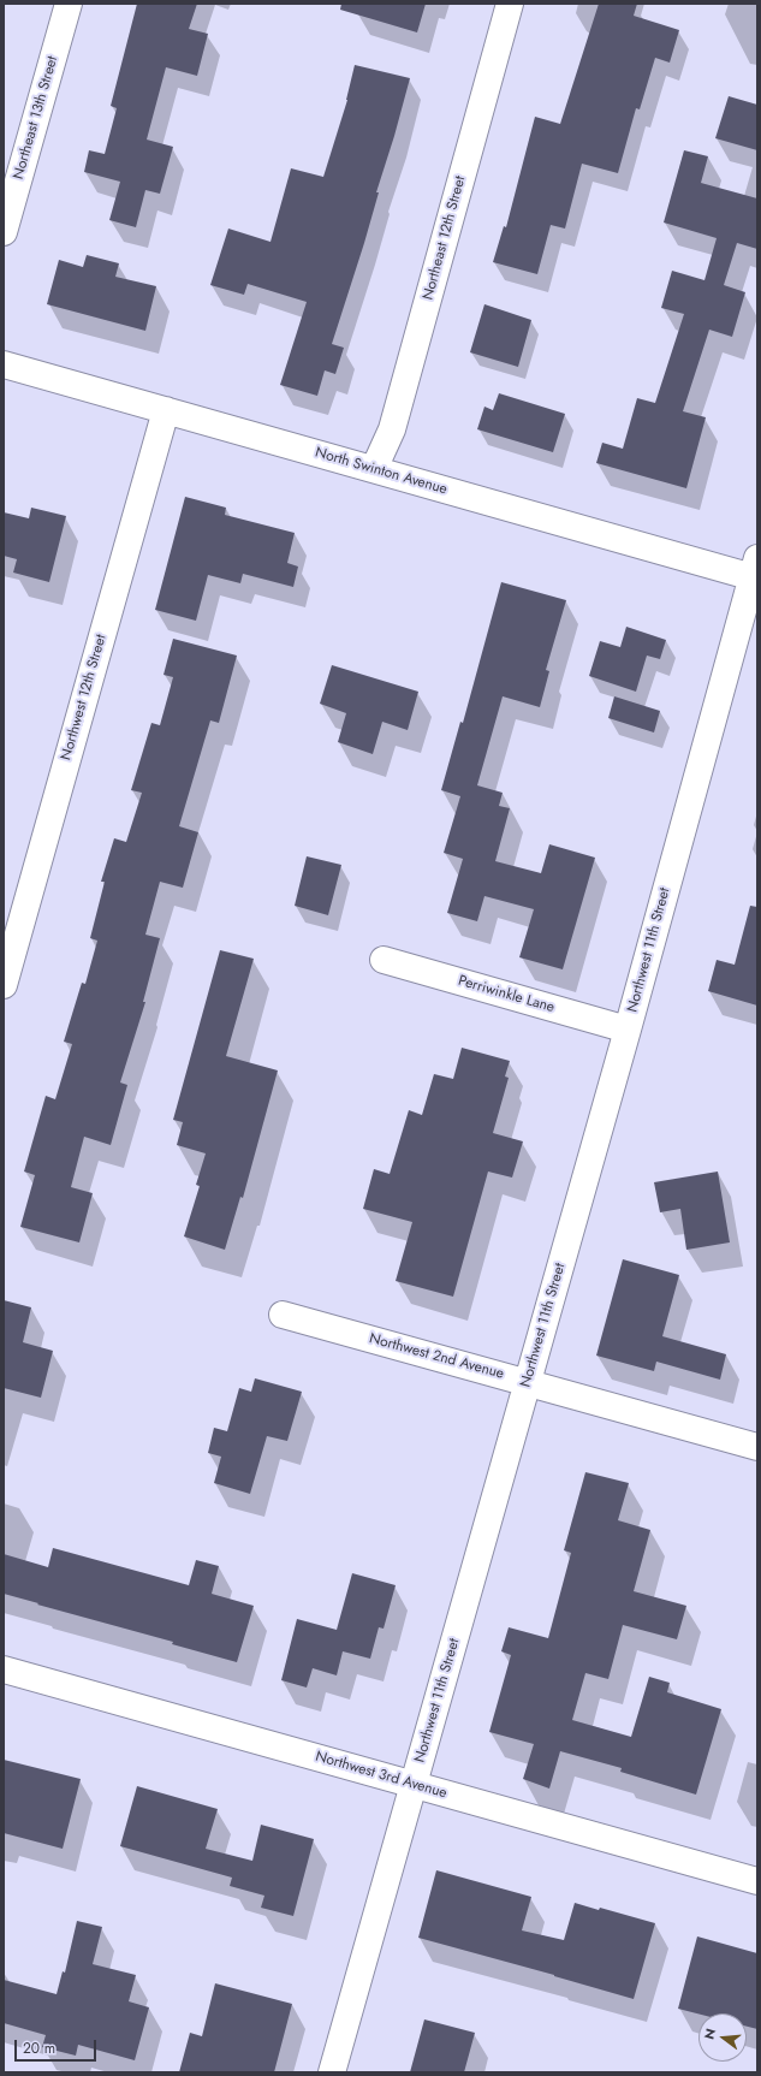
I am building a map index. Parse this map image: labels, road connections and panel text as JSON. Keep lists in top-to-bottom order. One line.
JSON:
{"streets":{"street":["Northeast 13th Street","Northeast 12th Street","North Swinton Avenue","Northwest 12th Street","Northwest 11th Street","Perriwinkle Lane","Northwest 2nd Avenue","Northwest 3rd Avenue"]},"crossings":[["Northeast 12th Street","North Swinton Avenue"],["North Swinton Avenue","Northwest 12th Street"],["North Swinton Avenue","Northwest 11th Street"],["Northwest 11th Street","Perriwinkle Lane"],["Northwest 11th Street","Northwest 2nd Avenue"],["Northwest 11th Street","Northwest 3rd Avenue"]],"scale_bar":"20 m","north":"left"}
